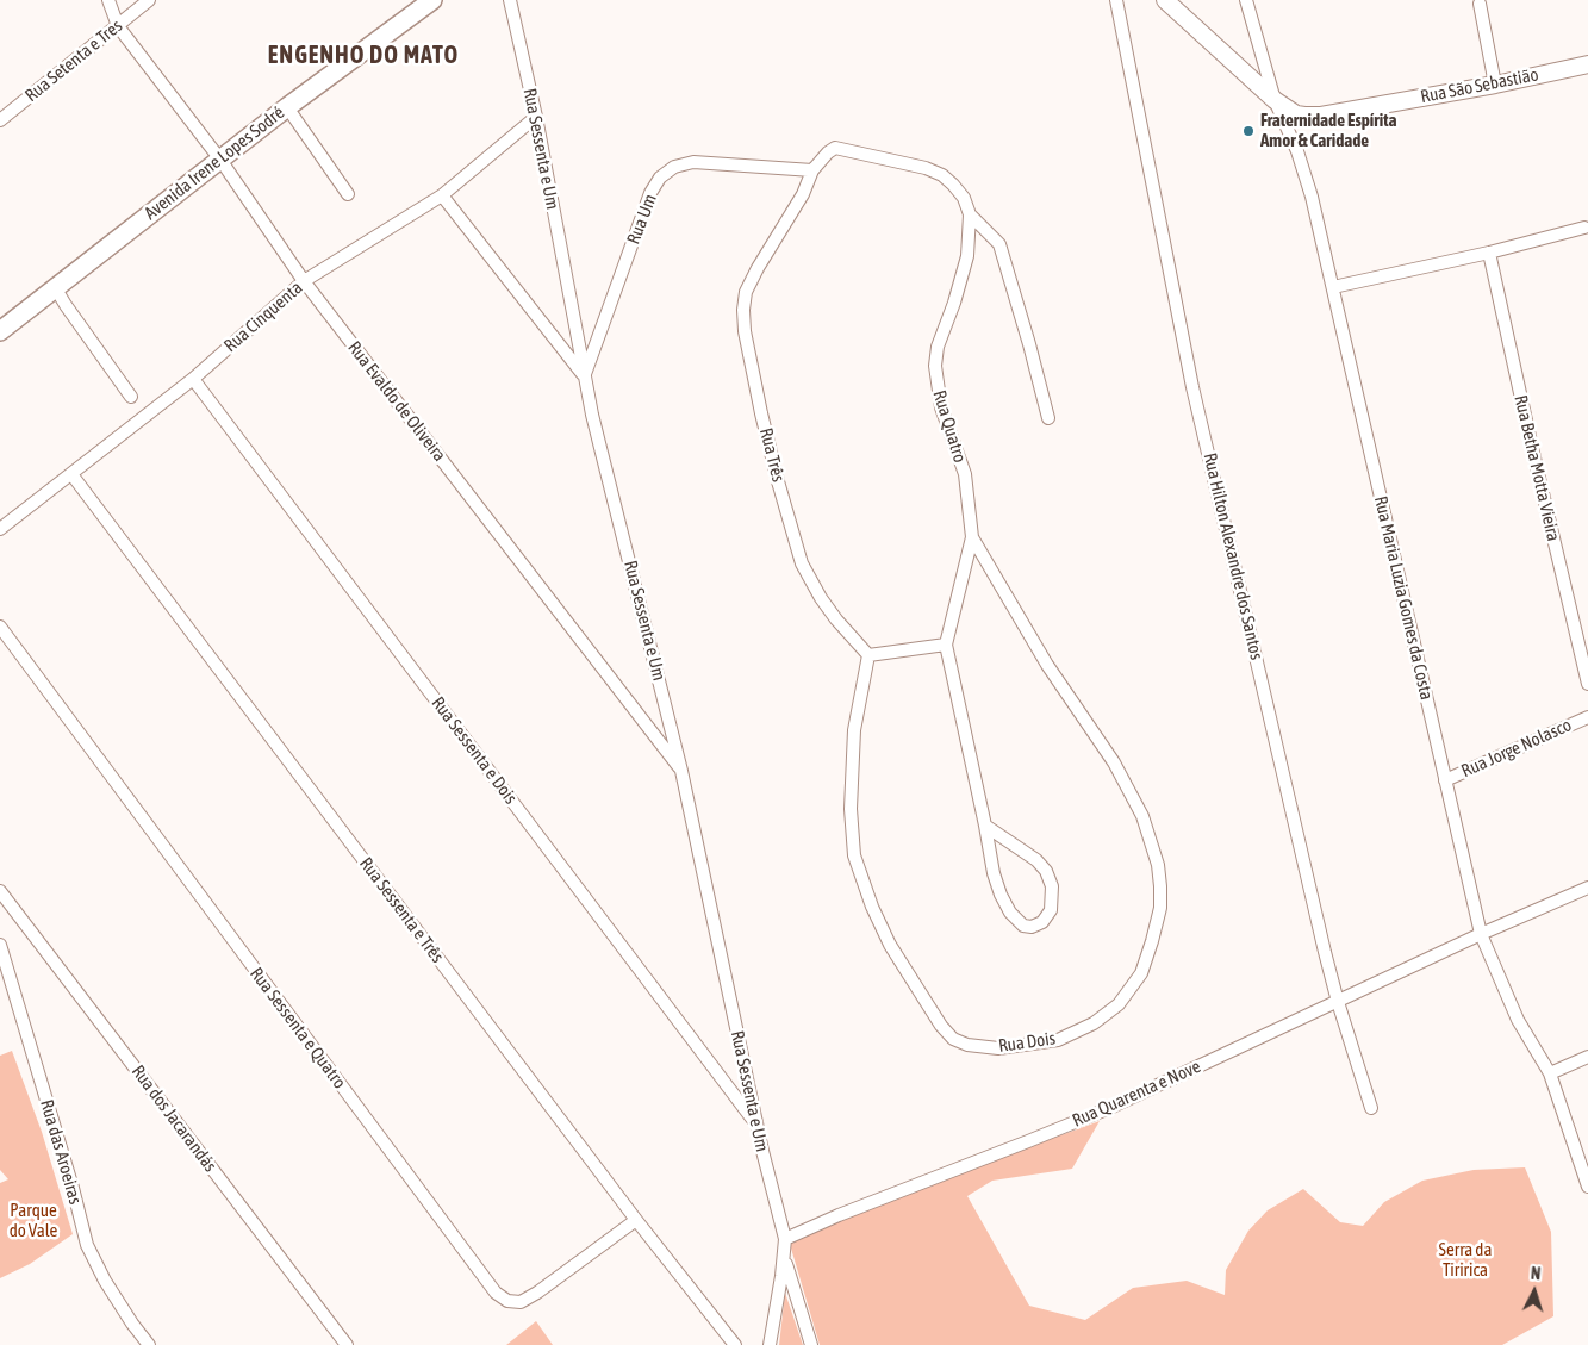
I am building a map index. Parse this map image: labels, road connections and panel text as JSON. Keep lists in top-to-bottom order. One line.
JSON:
{"streets":{"main road":["Avenida Irene Lopes Sodré"],"street":["Rua Setenta e Tres","Rua São Sebastião","Rua Sessenta e Um","Rua Um","Rua Cinquenta","Rua Evaldo de Oliveira","Rua Quatro","Rua Três","Rua Betha Motta Vieira","Rua Hilton Alexandre dos Santos","Rua Maria Luzia Gomes da Costa","Rua Jorge Nolasco","Rua Sessenta e Dois","Rua Sessenta e Três","Rua Sessenta e Quatro","Rua Dois","Rua Quarenta e Nove","Rua dos Jacarandás","Rua das Aroeiras"]},"crossings":[["Rua Setenta e Tres","Rua Evaldo de Oliveira"],["Rua São Sebastião","Rua Maria Luzia Gomes da Costa"],["Rua Sessenta e Um","Rua Um"],["Rua Sessenta e Um","Rua Cinquenta"],["Rua Sessenta e Um","Rua Evaldo de Oliveira"],["Rua Sessenta e Um","Rua Sessenta e Dois"],["Rua Sessenta e Um","Rua Quarenta e Nove"],["Avenida Irene Lopes Sodré","Rua Evaldo de Oliveira"],["Rua Um","Rua Três"],["Rua Cinquenta","Rua Evaldo de Oliveira"],["Rua Cinquenta","Rua Sessenta e Dois"],["Rua Cinquenta","Rua Sessenta e Três"],["Rua Quatro","Rua Dois"],["Rua Três","Rua Dois"],["Rua Hilton Alexandre dos Santos","Rua Quarenta e Nove"],["Rua Maria Luzia Gomes da Costa","Rua Jorge Nolasco"],["Rua Maria Luzia Gomes da Costa","Rua Quarenta e Nove"],["Rua Sessenta e Três","Rua Sessenta e Quatro"]],"districts":["ENGENHO DO MATO"],"parks":["Parque do Vale","Serra da Tiririca"],"places":["Fraternidade Espírita Amor & Caridade"],"north":"top"}
